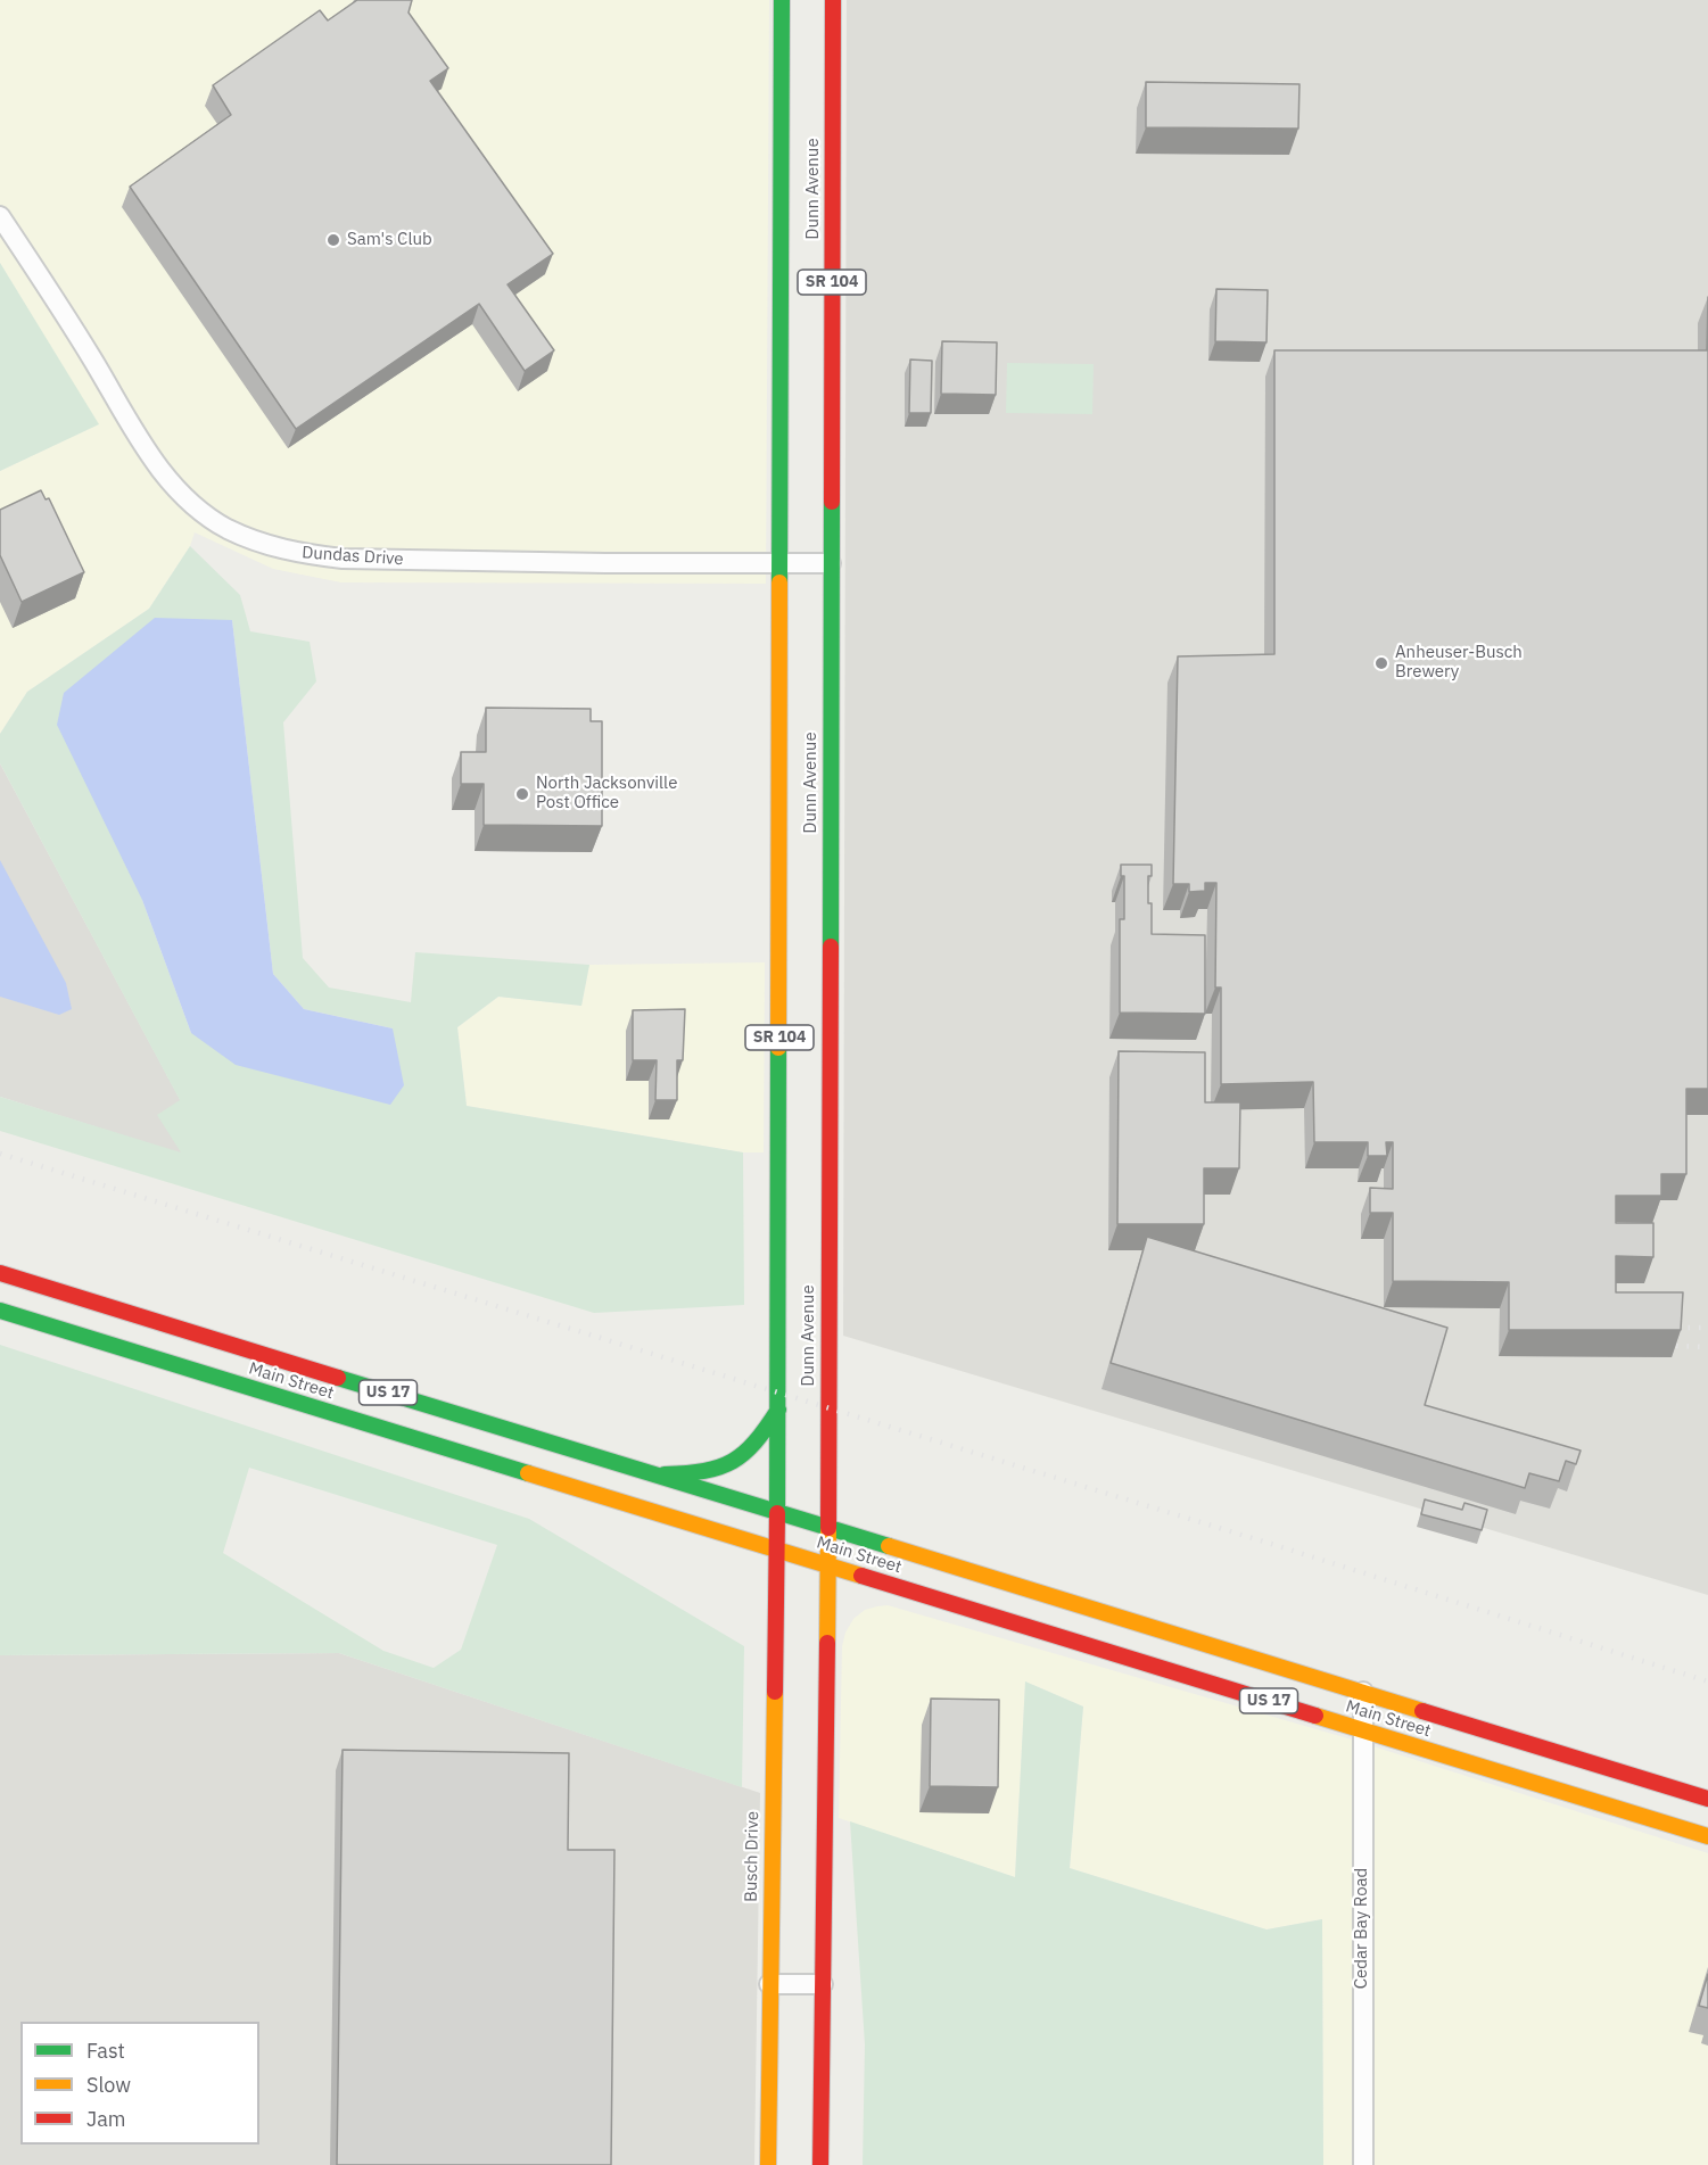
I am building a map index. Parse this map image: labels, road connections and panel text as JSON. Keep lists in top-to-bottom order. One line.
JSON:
{"streets":{"main road":["Dunn Avenue","SR 104","Main Street","US 17","Busch Drive"],"street":["Dundas Drive","Cedar Bay Road"]},"crossings":[["Dunn Avenue","Dundas Drive"],["Dunn Avenue","Main Street"],["Dunn Avenue","Busch Drive"],["Main Street","Busch Drive"],["Main Street","Cedar Bay Road"]],"places":["Sam's Club","Anheuser-Busch Brewery","North Jacksonville Post Office"],"legend":["Fast","Slow","Jam"]}
